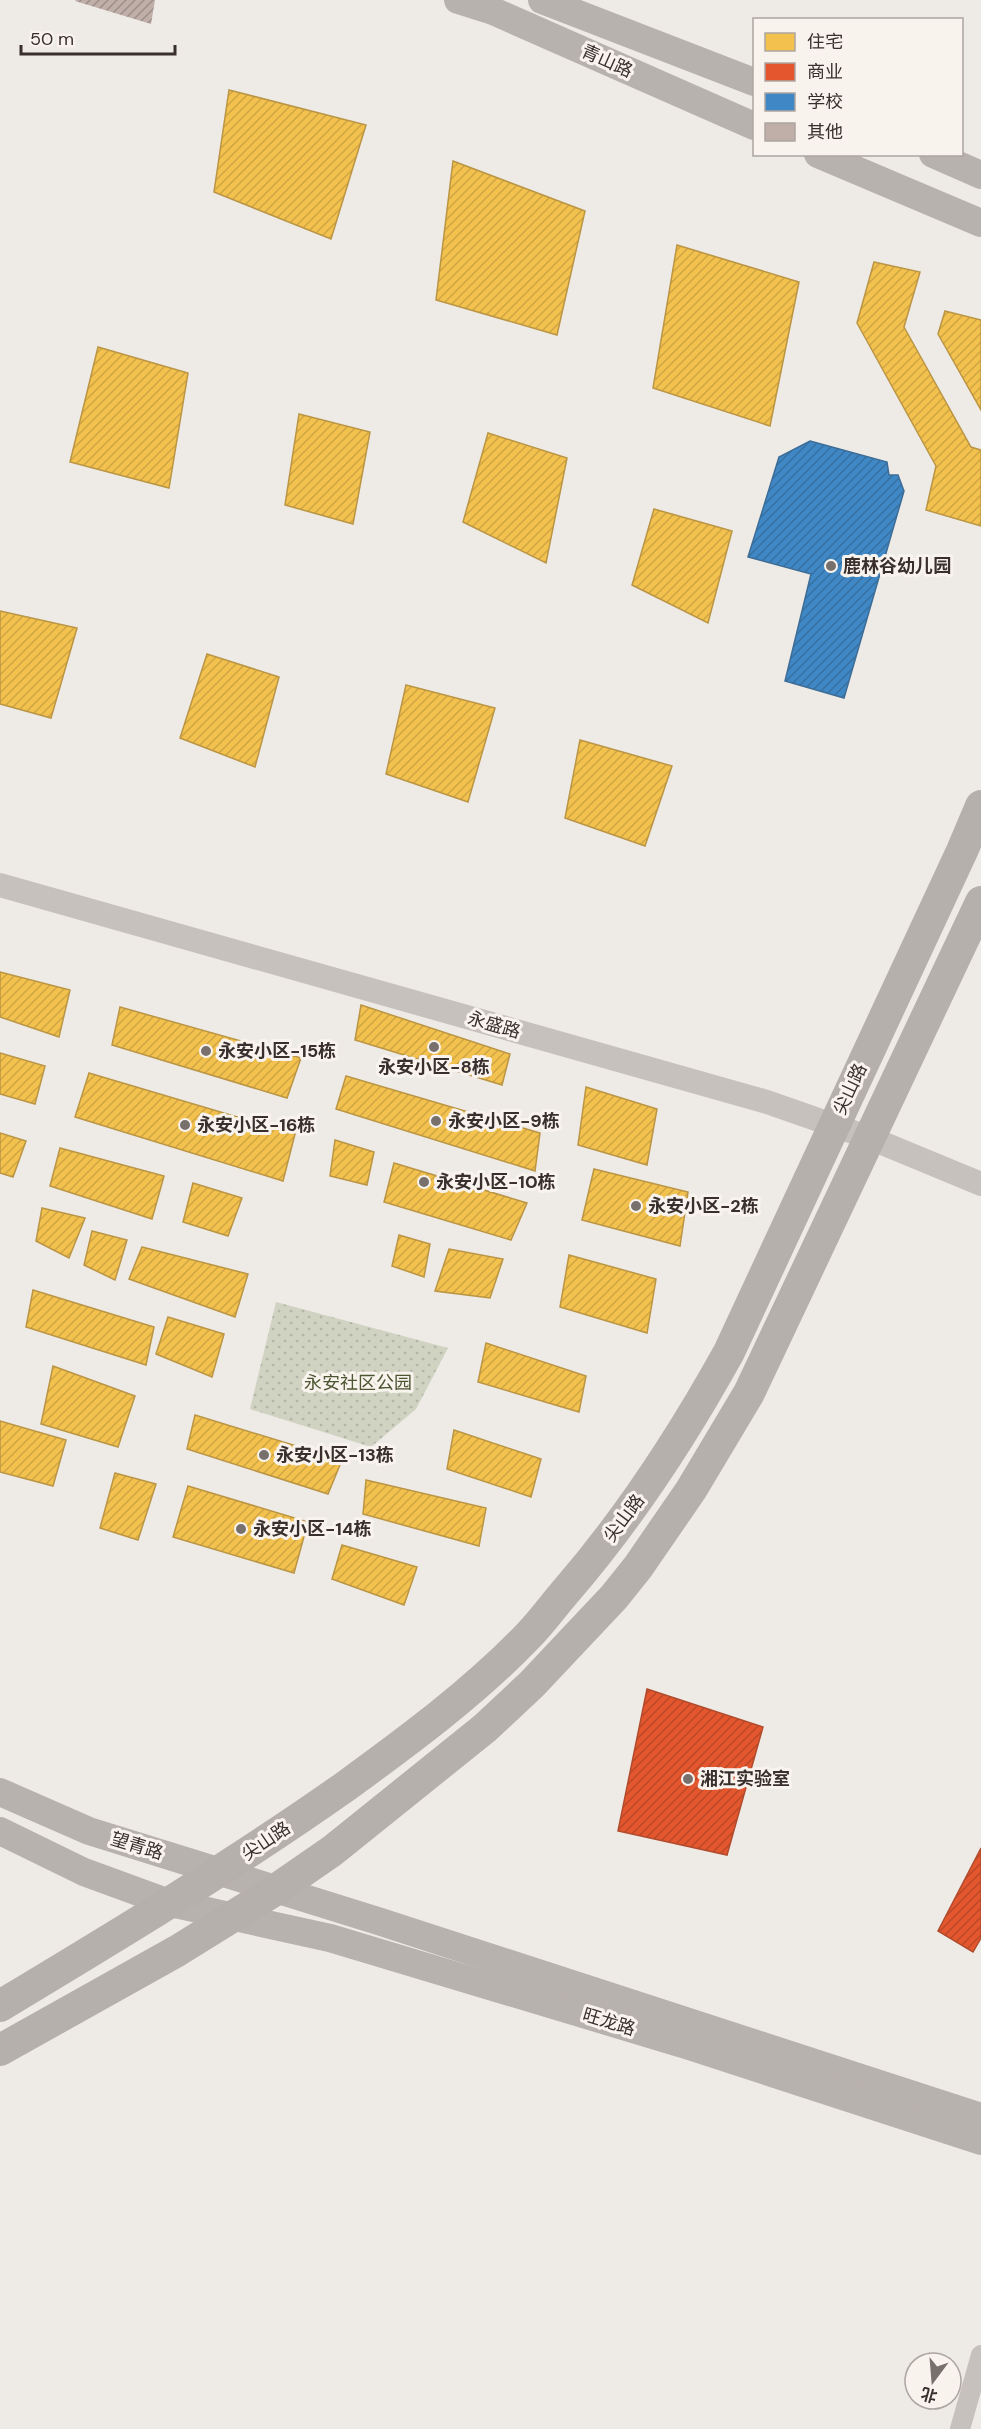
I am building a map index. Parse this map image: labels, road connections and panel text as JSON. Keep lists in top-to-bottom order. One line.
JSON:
{"streets":{"main road":["青山路","尖山路","望青路","旺龙路"],"street":["永盛路"]},"crossings":[["永盛路","尖山路"],["尖山路","望青路"],["望青路","旺龙路"]],"parks":["永安社区公园"],"places":["鹿林谷幼儿园","永安小区-8栋","永安小区-15栋","永安小区-9栋","永安小区-16栋","永安小区-10栋","永安小区-2栋","永安小区-13栋","永安小区-14栋","湘江实验室"],"legend":["住宅","商业","学校","其他"],"scale_bar":"50 m","north":"bottom"}
